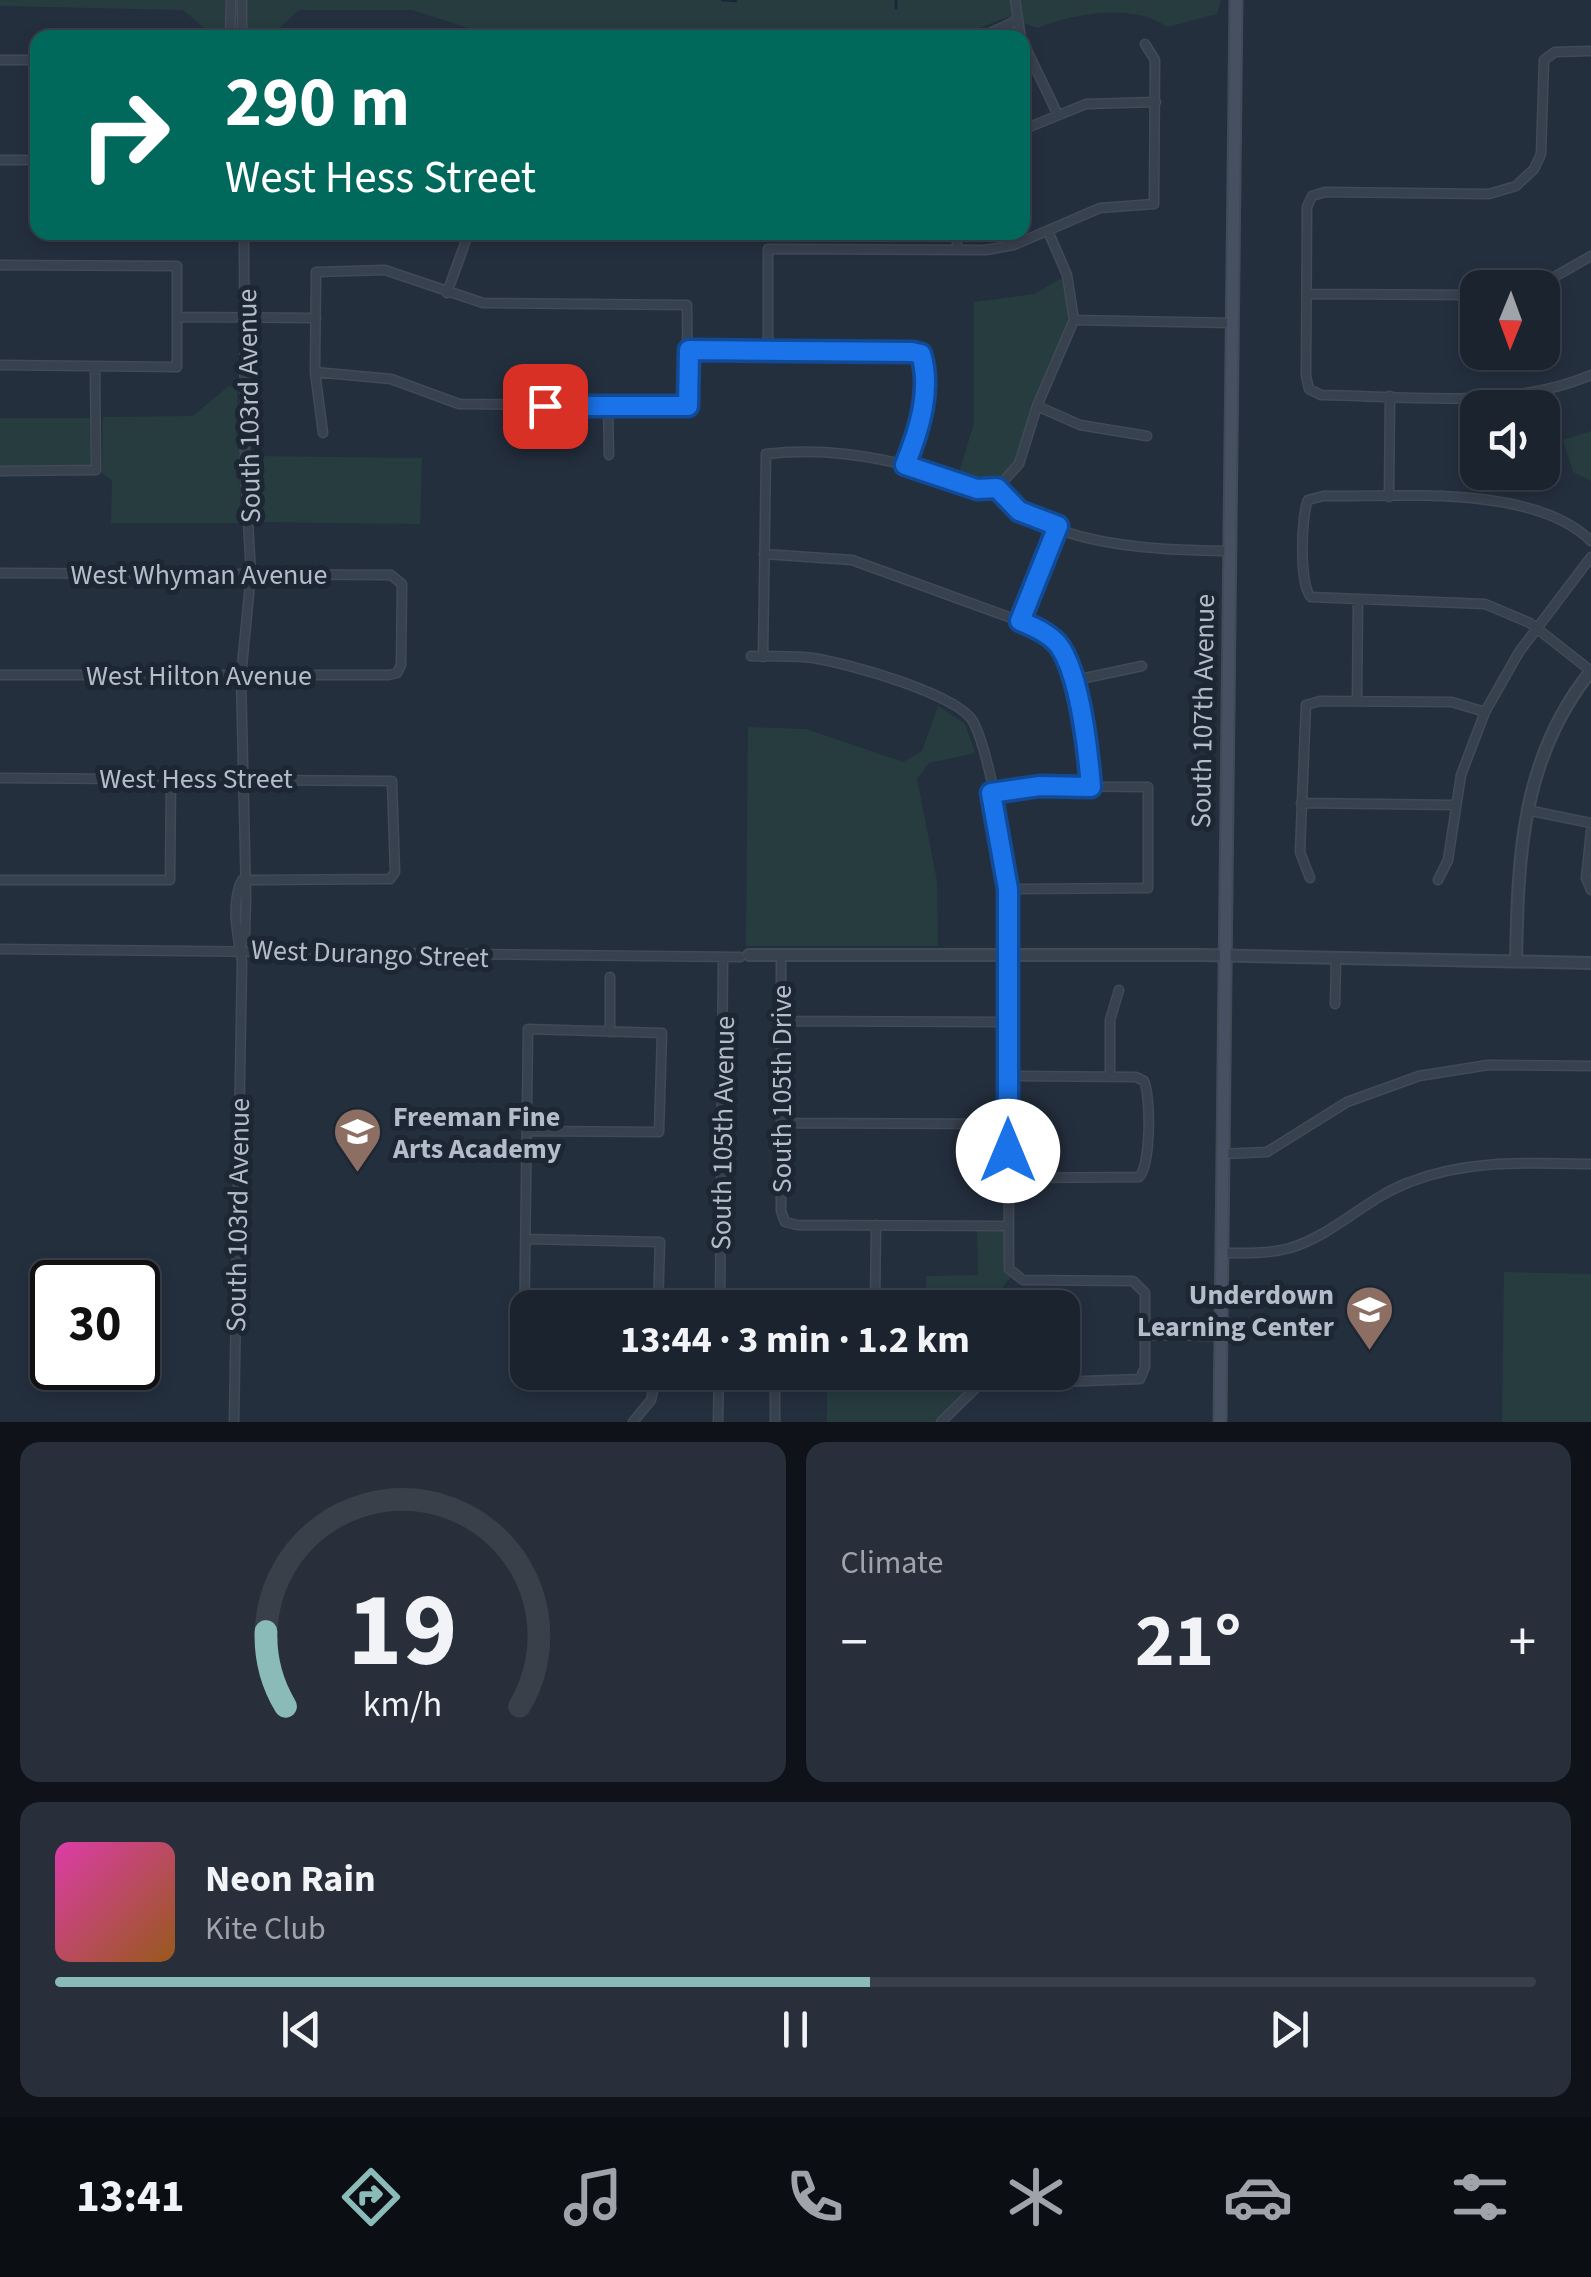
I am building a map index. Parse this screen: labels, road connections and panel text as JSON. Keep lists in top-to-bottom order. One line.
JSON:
{"streets":{"main road":["South 107th Avenue"],"street":["South 103rd Avenue","West Whyman Avenue","West Hilton Avenue","West Hess Street","West Durango Street","South 105th Drive","South 105th Avenue"]},"crossings":[["South 103rd Avenue","West Whyman Avenue"],["South 103rd Avenue","West Hilton Avenue"],["South 103rd Avenue","West Hess Street"],["South 103rd Avenue","West Durango Street"],["West Whyman Avenue","West Hilton Avenue"],["South 107th Avenue","West Durango Street"],["West Durango Street","South 105th Drive"],["West Durango Street","South 105th Avenue"]],"places":{"school or university":["Freeman Fine Arts Academy","Underdown Learning Center"]},"north":"bottom","page":{"turn":["290 m","West Hess Street"],"limit":"30","trip":"13:44 · 3 min · 1.2 km","tile":"Climate","heat":["−","21°","+"],"song":["Neon Rain","Kite Club"],"tabs":"13:41","gauge":["19","km/h"]}}
